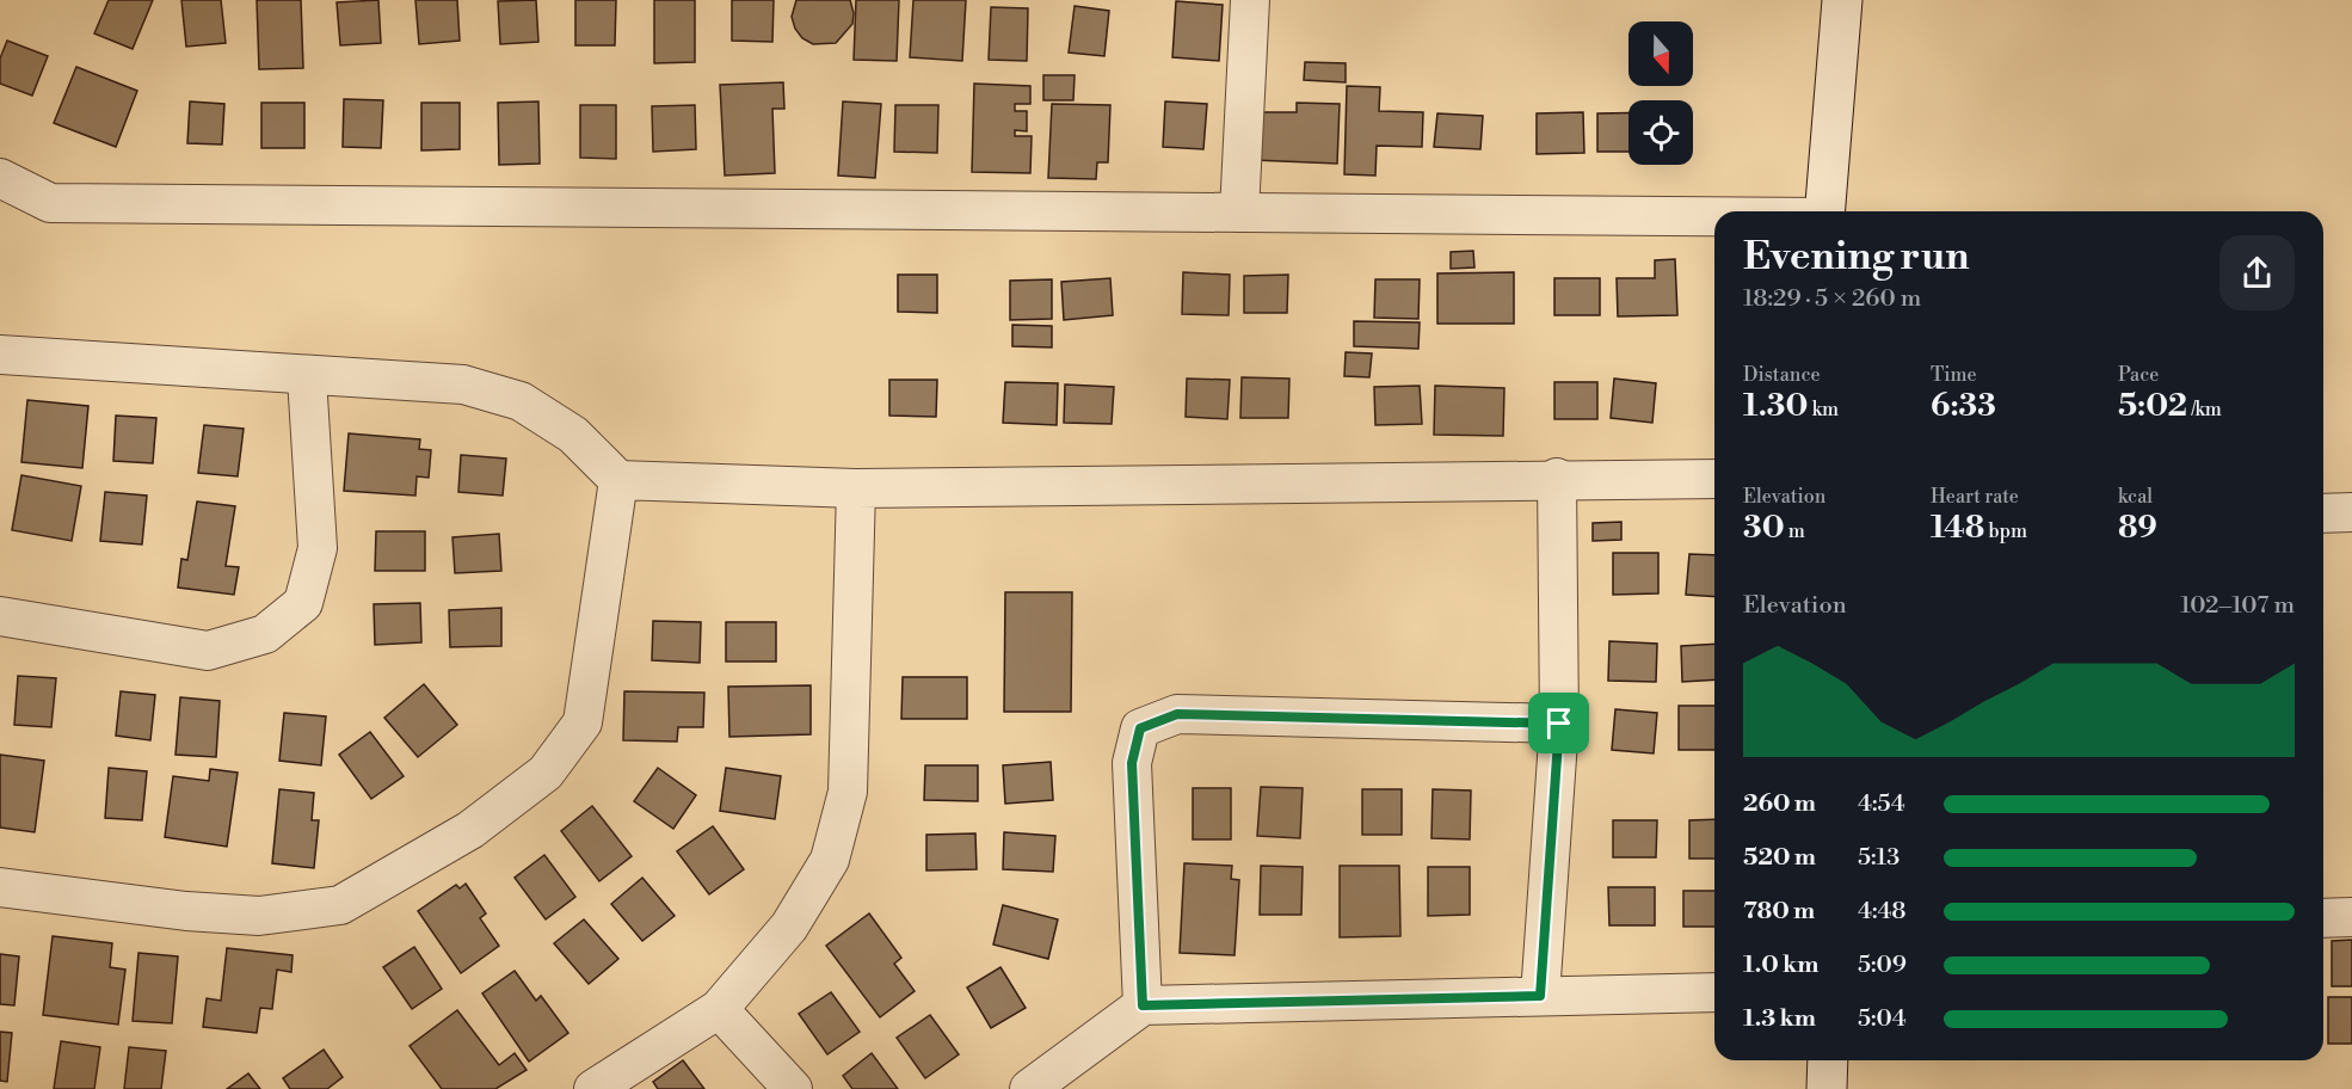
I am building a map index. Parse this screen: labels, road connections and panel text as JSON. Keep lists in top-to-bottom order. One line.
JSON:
{"north":"bottom","page":{"heading":["Evening run","18:29 · 5 × 260 m"],"stats":[["Distance","1.30 km"],["Time","6:33"],["Pace","5:02 /km"],["Elevation","30 m"],["Heart rate","148 bpm"],["kcal","89"]],"chart":["Elevation","102–107 m"],"list":[{"name":"260 m","note":"4:54"},{"name":"520 m","note":"5:13"},{"name":"780 m","note":"4:48"},{"name":"1.0 km","note":"5:09"},{"name":"1.3 km","note":"5:04"}]}}
